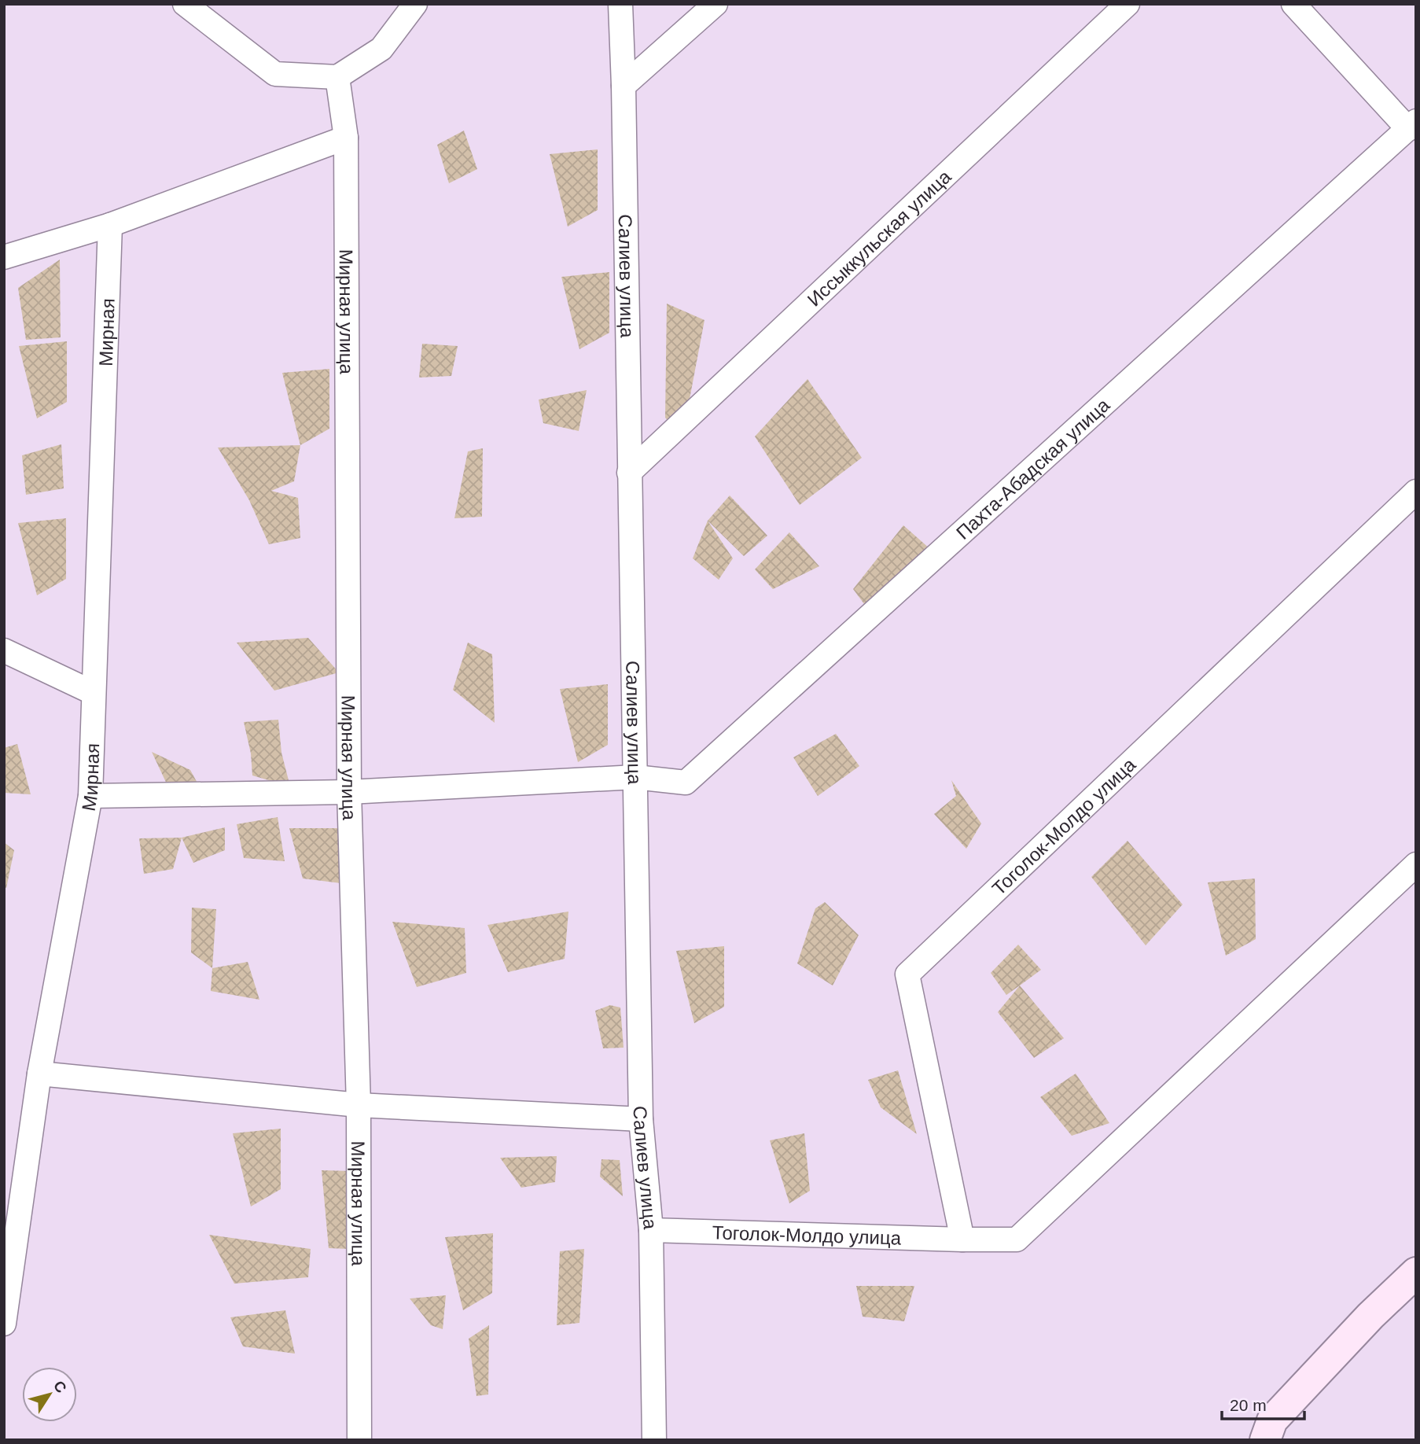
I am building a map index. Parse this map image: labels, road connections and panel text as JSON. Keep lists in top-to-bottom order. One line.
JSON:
{"streets":{"street":["Иссыккульская улица","Салиев улица","Мирная улица","Мирная","Пахта-Абадская улица","Тоголок-Молдо улица"]},"crossings":[["Иссыккульская улица","Салиев улица"],["Салиев улица","Пахта-Абадская улица"],["Салиев улица","Тоголок-Молдо улица"],["Мирная улица","Пахта-Абадская улица"],["Мирная","Пахта-Абадская улица"]],"scale_bar":"20 m","north":"top right"}
